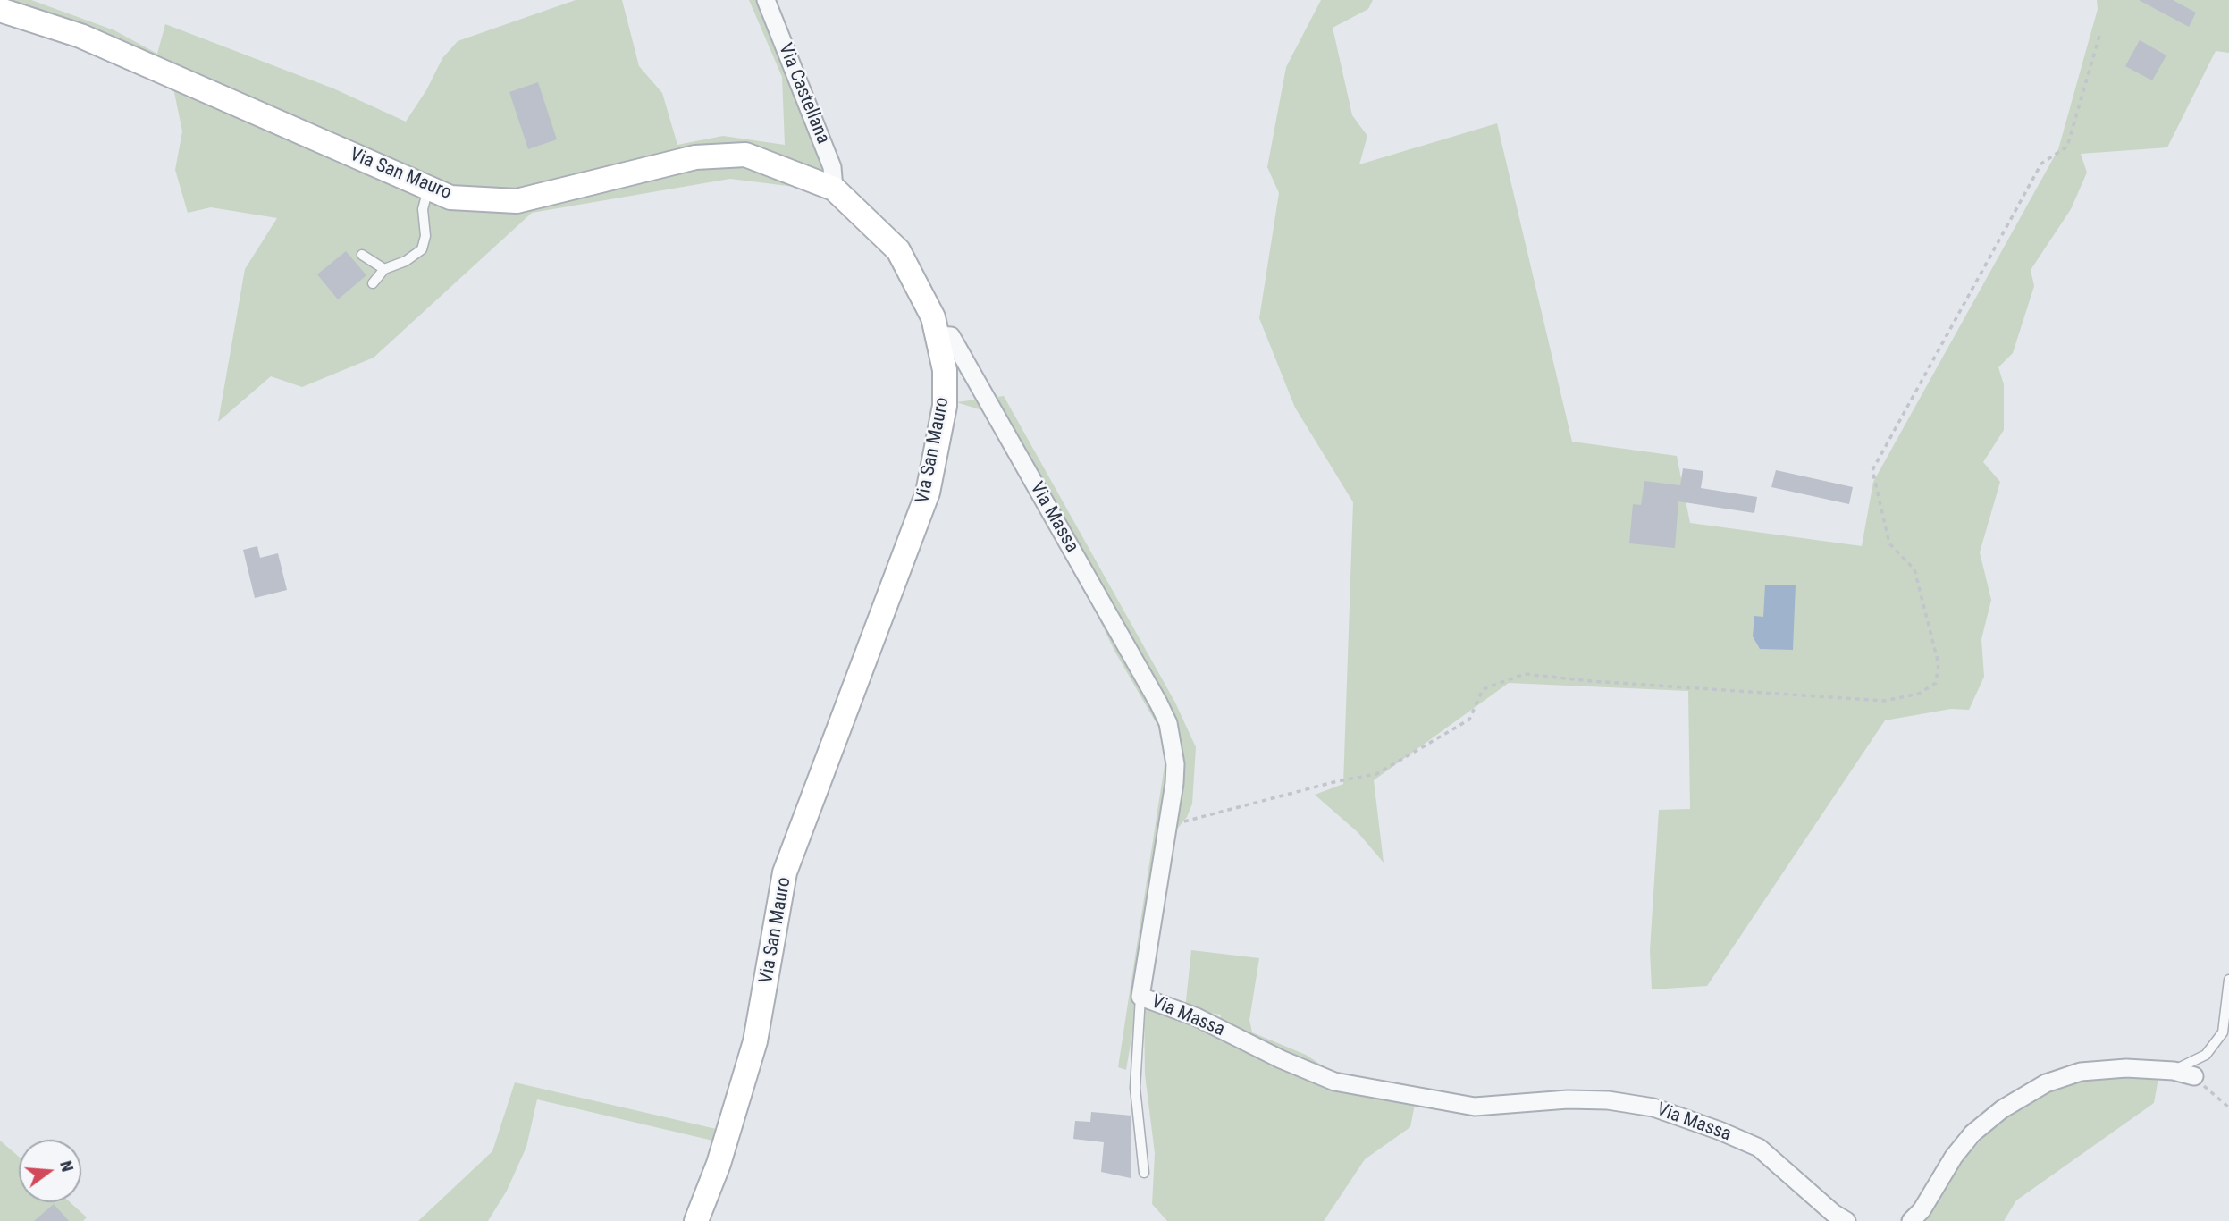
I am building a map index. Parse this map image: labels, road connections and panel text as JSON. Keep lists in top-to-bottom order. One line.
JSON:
{"streets":{"main road":["Via San Mauro"],"street":["Via Castellana","Via Massa"]},"crossings":[["Via Castellana","Via San Mauro"],["Via San Mauro","Via Massa"]],"north":"right"}
